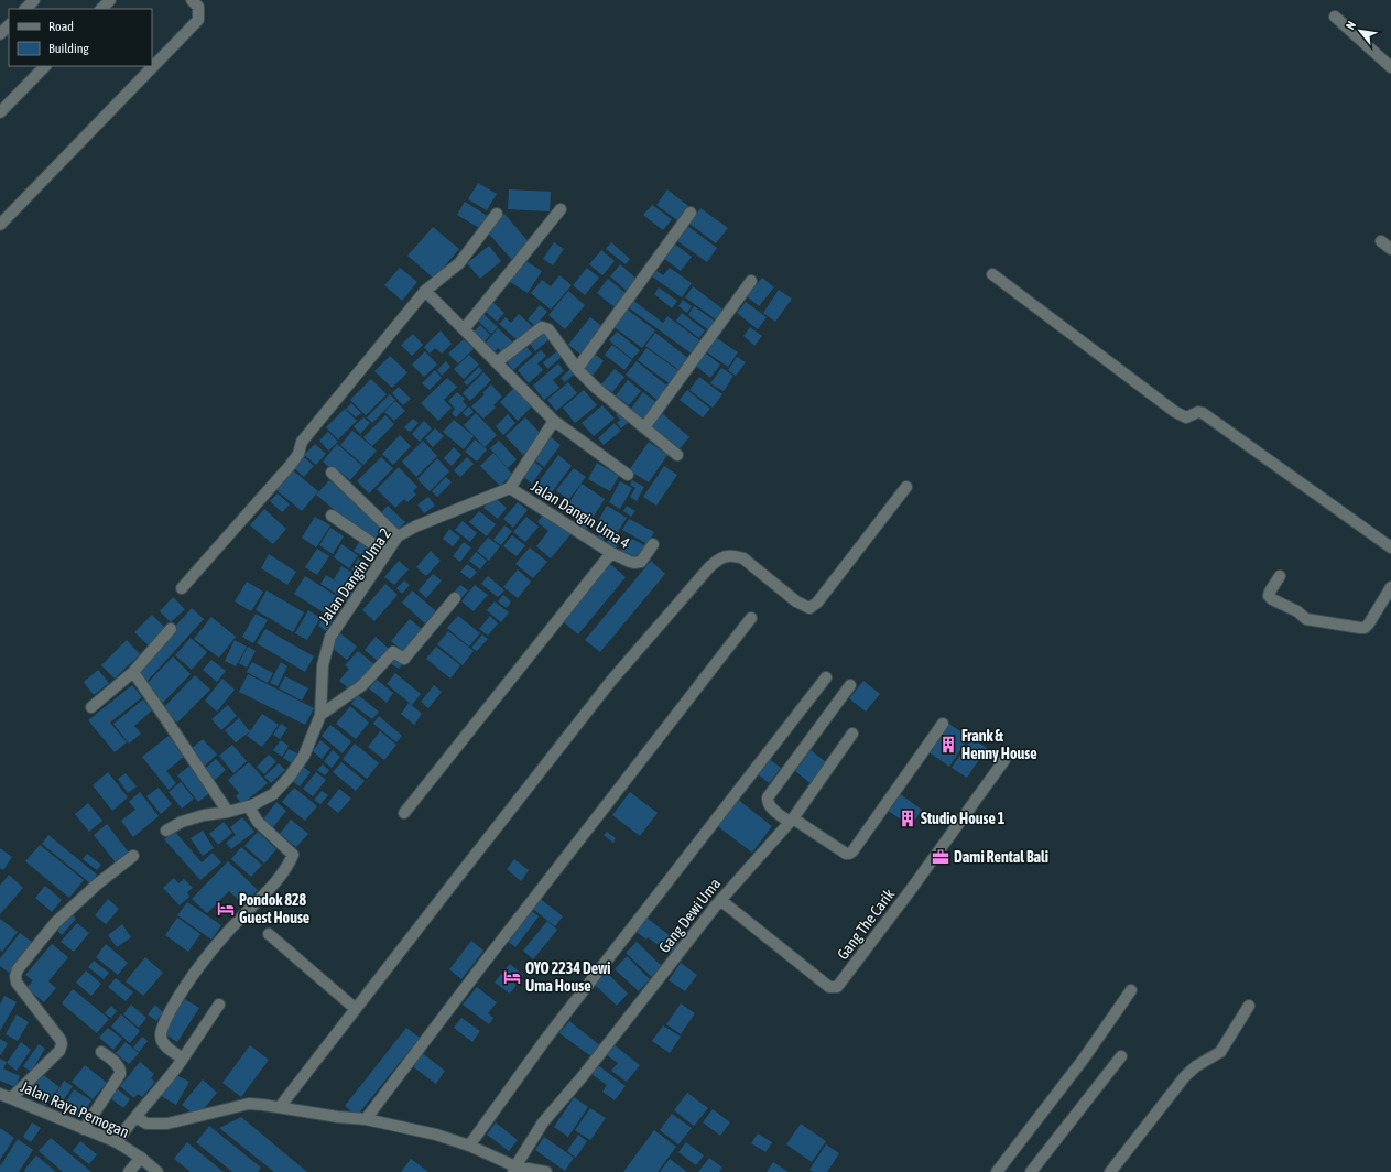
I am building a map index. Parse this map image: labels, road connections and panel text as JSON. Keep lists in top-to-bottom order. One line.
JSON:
{"streets":{"street":["Jalan Dangin Uma 4","Jalan Dangin Uma 2","Gang Dewi Uma","Gang The Carik","Jalan Raya Pemogan"]},"crossings":[["Jalan Dangin Uma 4","Jalan Dangin Uma 2"],["Gang Dewi Uma","Gang The Carik"]],"places":{"building":["Frank & Henny House","Studio House 1"],"office":["Dami Rental Bali"],"hotel":["Pondok 828 Guest House","OYO 2234 Dewi Uma House"]},"legend":["Road","Building"],"north":"top left"}
